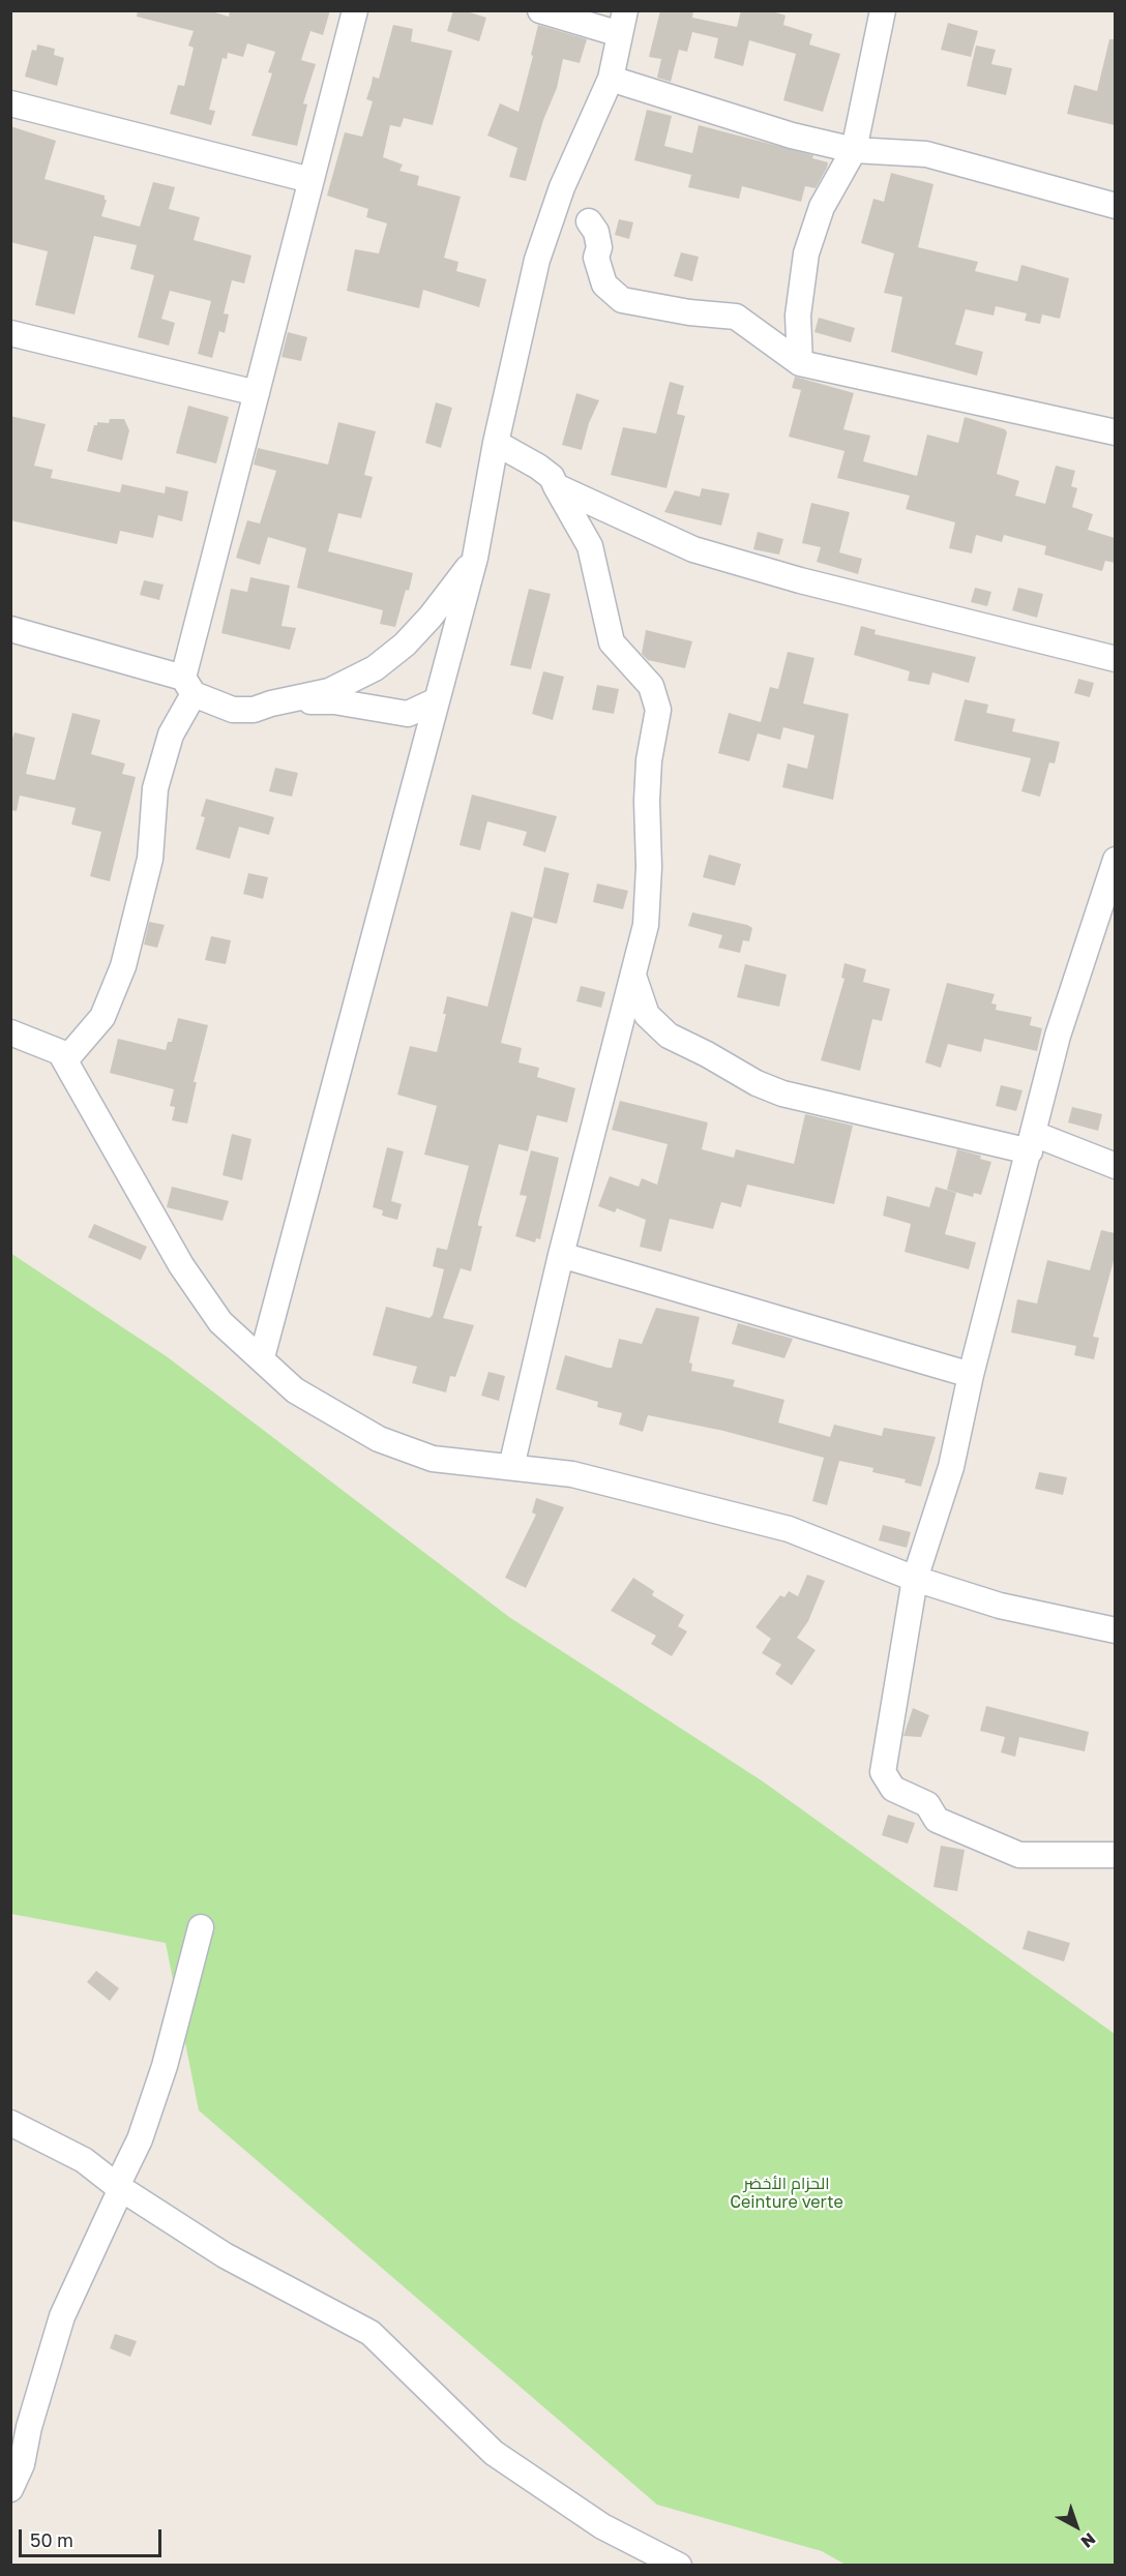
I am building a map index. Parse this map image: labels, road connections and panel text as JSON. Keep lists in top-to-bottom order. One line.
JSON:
{"parks":["الحزام الأخضر Ceinture verte"],"scale_bar":"50 m","north":"bottom right"}
